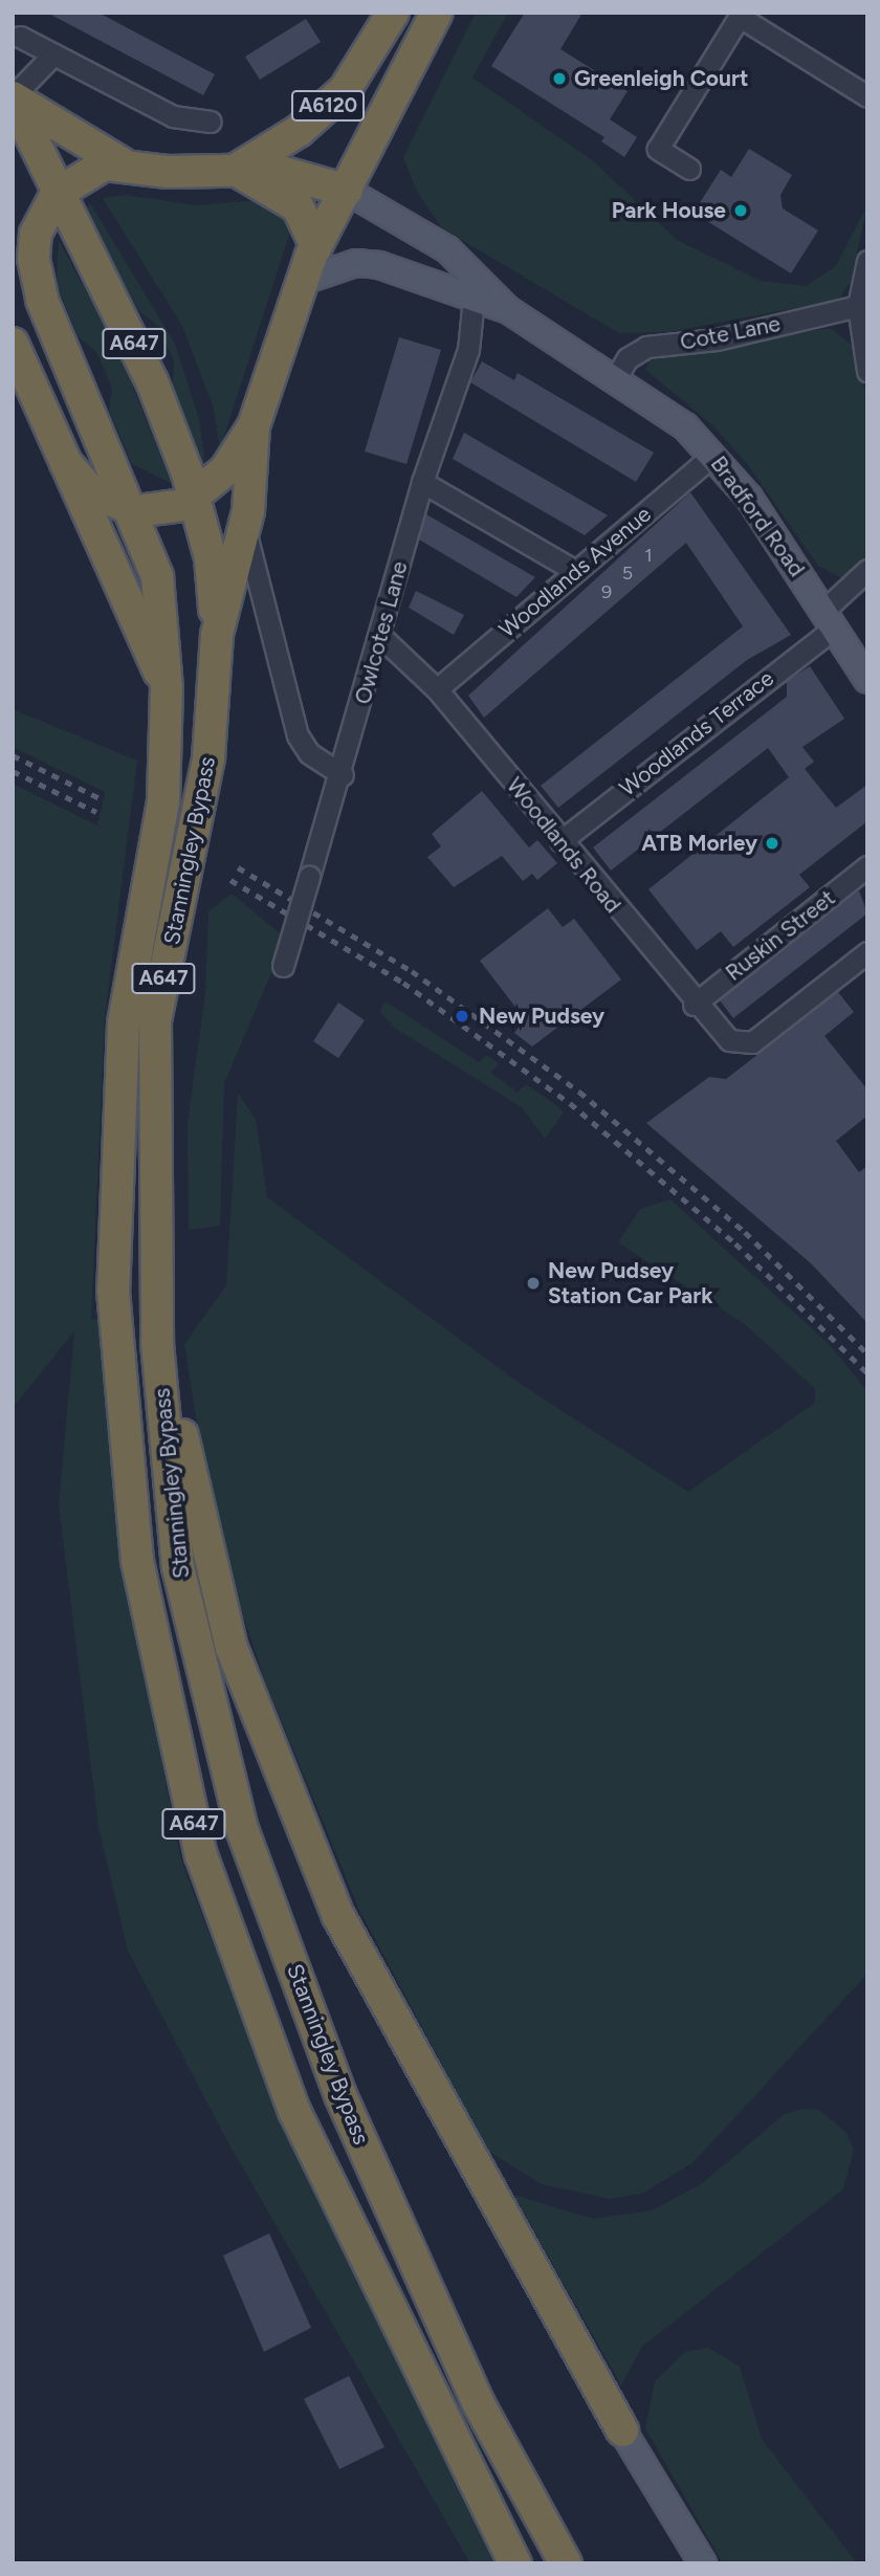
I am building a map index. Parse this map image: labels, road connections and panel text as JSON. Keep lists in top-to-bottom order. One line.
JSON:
{"streets":{"highway":["A6120","A647","Stanningley Bypass"],"main road":["Bradford Road"],"street":["Cote Lane","Woodlands Avenue","Owlcotes Lane","Woodlands Terrace","Woodlands Road","Ruskin Street"]},"crossings":[["A6120","Bradford Road"],["Cote Lane","Bradford Road"],["A647","Stanningley Bypass"],["Bradford Road","Woodlands Avenue"],["Bradford Road","Owlcotes Lane"],["Bradford Road","Woodlands Terrace"],["Woodlands Avenue","Woodlands Road"],["Owlcotes Lane","Woodlands Road"],["Woodlands Terrace","Woodlands Road"],["Woodlands Road","Ruskin Street"]],"places":["Greenleigh Court","Park House","ATB Morley","New Pudsey","New Pudsey Station Car Park"],"house_numbers":["1","5","9"]}
